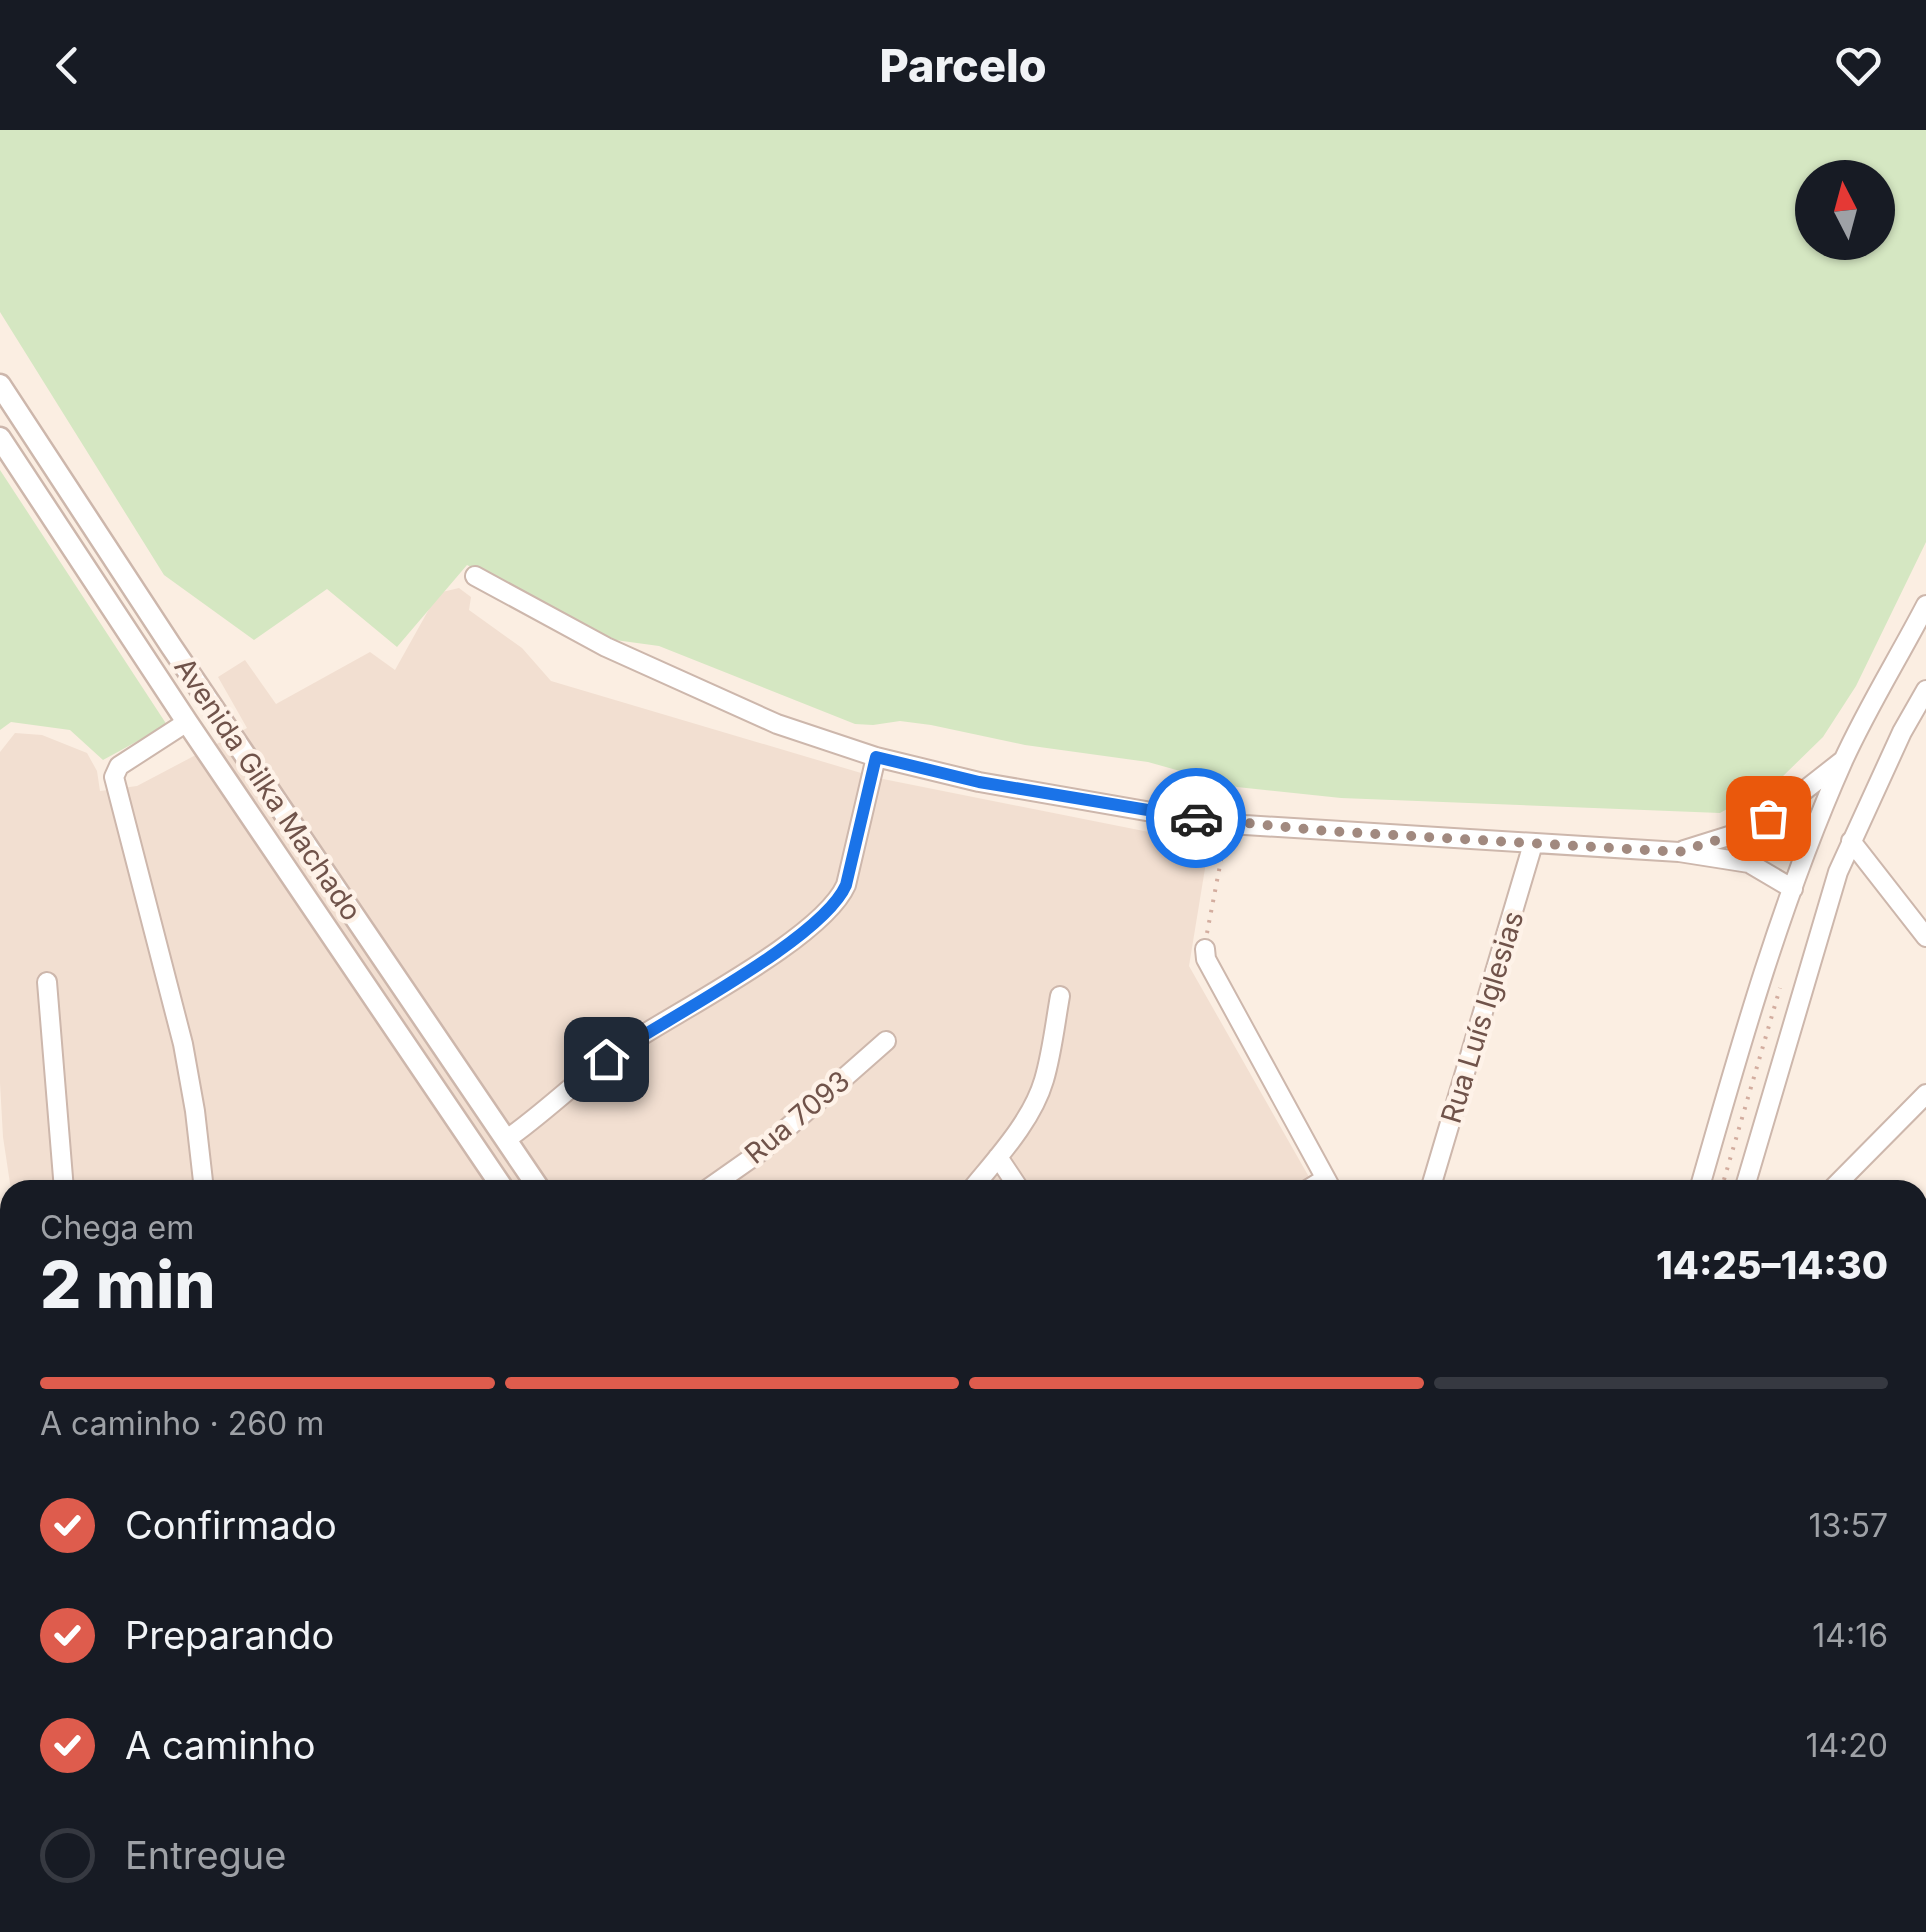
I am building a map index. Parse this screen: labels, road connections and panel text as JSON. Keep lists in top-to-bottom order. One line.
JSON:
{"streets":{"street":["Avenida Gilka Machado","Rua Luís Iglesias","Rua 7093"]},"north":"top","page":{"header":"Parcelo","heading":["2 min","Chega em","14:25–14:30"],"bar":"A caminho · 260 m","list":[["Confirmado","13:57"],["Preparando","14:16"],["A caminho","14:20"],"Entregue"]}}
